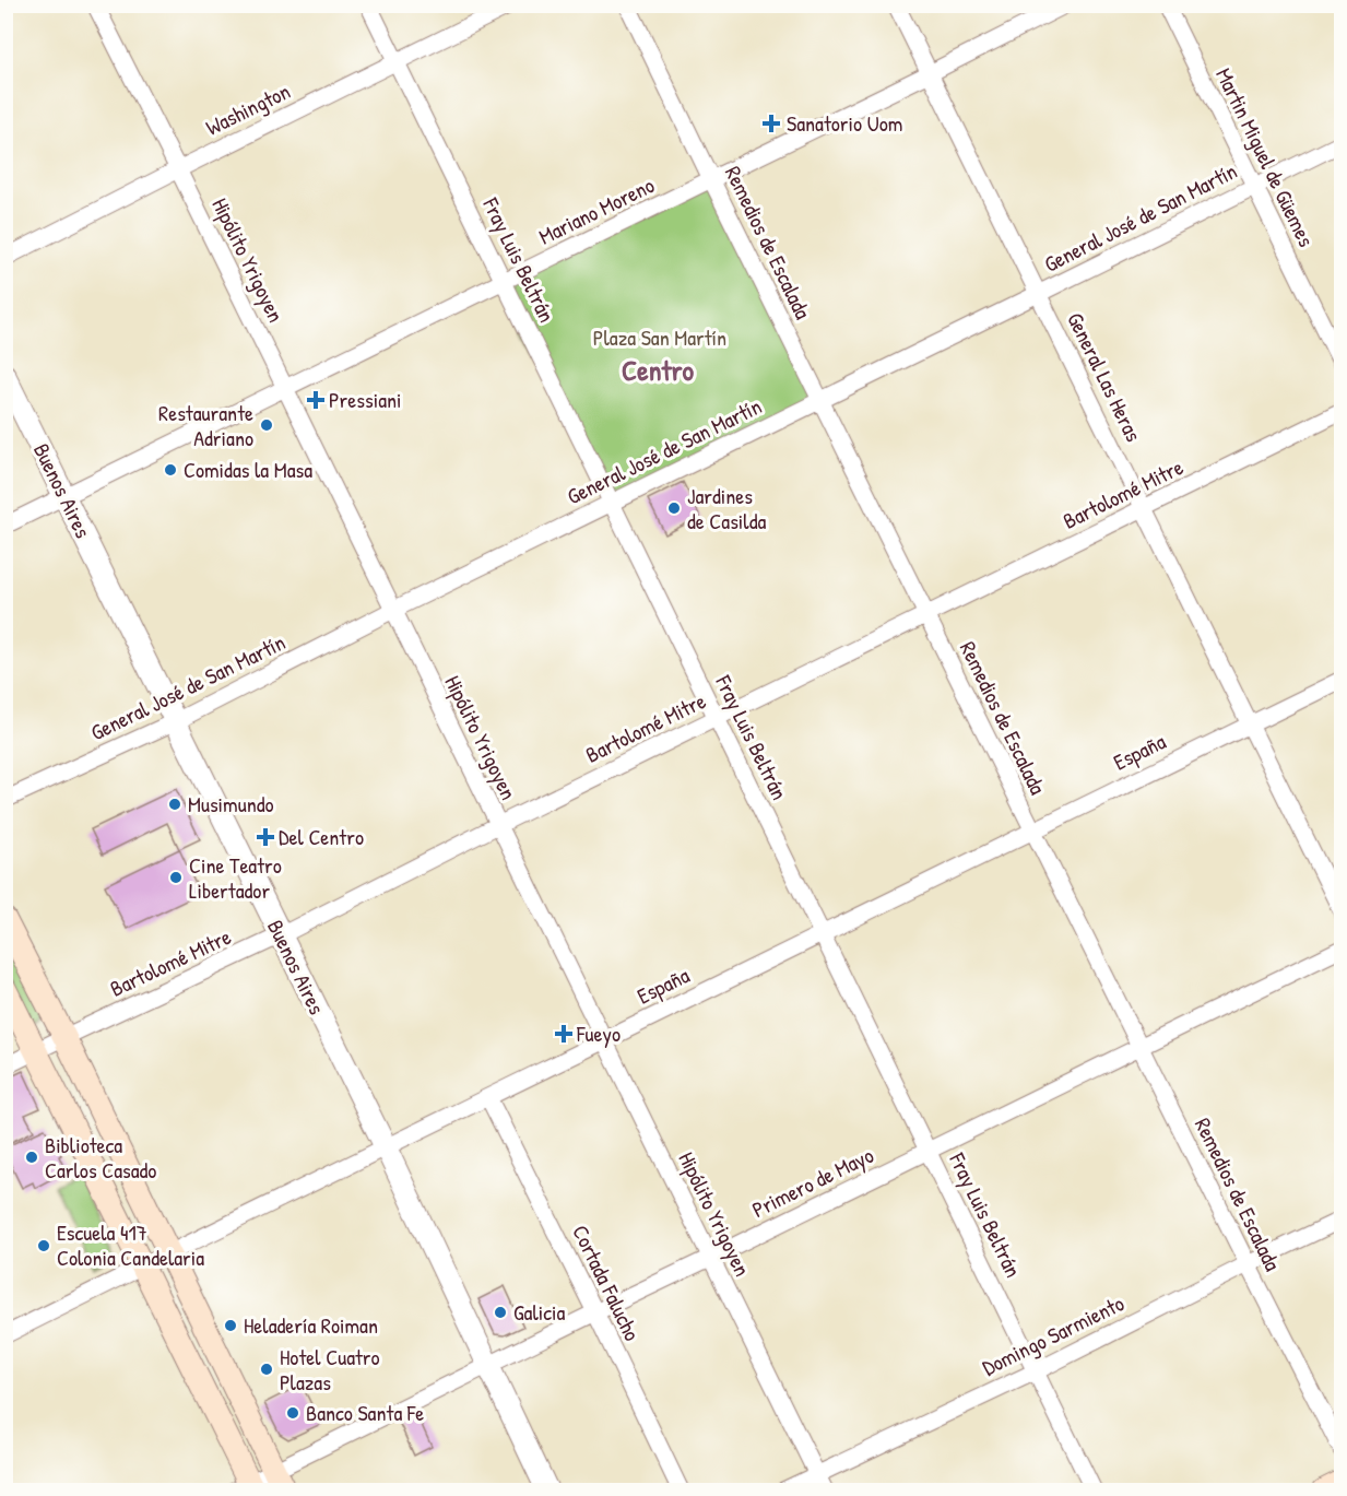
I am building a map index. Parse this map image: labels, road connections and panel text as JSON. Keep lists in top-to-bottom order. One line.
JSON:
{"streets":{"street":["Washington","Martin Miguel de Güemes","Mariano Moreno","General José de San Martín","Remedios de Escalada","Hipólito Yrigoyen","Fray Luis Beltrán","General Las Heras","Buenos Aires","Bartolomé Mitre","España","Primero de Mayo","Cortada Falucho","Domingo Sarmiento"]},"crossings":[["Washington","Hipólito Yrigoyen"],["Washington","Fray Luis Beltrán"],["Martin Miguel de Güemes","General José de San Martín"],["Mariano Moreno","Remedios de Escalada"],["Mariano Moreno","Hipólito Yrigoyen"],["Mariano Moreno","Fray Luis Beltrán"],["Mariano Moreno","General Las Heras"],["Mariano Moreno","Buenos Aires"],["General José de San Martín","Remedios de Escalada"],["General José de San Martín","Hipólito Yrigoyen"],["General José de San Martín","Fray Luis Beltrán"],["General José de San Martín","General Las Heras"],["General José de San Martín","Buenos Aires"],["Remedios de Escalada","Bartolomé Mitre"],["Remedios de Escalada","España"],["Remedios de Escalada","Primero de Mayo"],["Remedios de Escalada","Domingo Sarmiento"],["Hipólito Yrigoyen","Bartolomé Mitre"],["Hipólito Yrigoyen","España"],["Hipólito Yrigoyen","Primero de Mayo"],["Hipólito Yrigoyen","Domingo Sarmiento"],["Fray Luis Beltrán","Bartolomé Mitre"],["Fray Luis Beltrán","España"],["Fray Luis Beltrán","Primero de Mayo"],["Fray Luis Beltrán","Domingo Sarmiento"],["General Las Heras","Bartolomé Mitre"],["General Las Heras","España"],["Buenos Aires","Bartolomé Mitre"],["Buenos Aires","España"],["Buenos Aires","Primero de Mayo"],["España","Cortada Falucho"],["Primero de Mayo","Cortada Falucho"]],"districts":["Centro"],"parks":["Plaza San Martín"],"places":{"health":["Sanatorio Uom","Pressiani","Del Centro","Fueyo"],"other":["Restaurante Adriano","Comidas la Masa","Jardines de Casilda","Musimundo","Cine Teatro Libertador","Biblioteca Carlos Casado","Escuela 417 Colonia Candelaria","Galicia","Heladería Roiman","Hotel Cuatro Plazas","Banco Santa Fe"]}}
